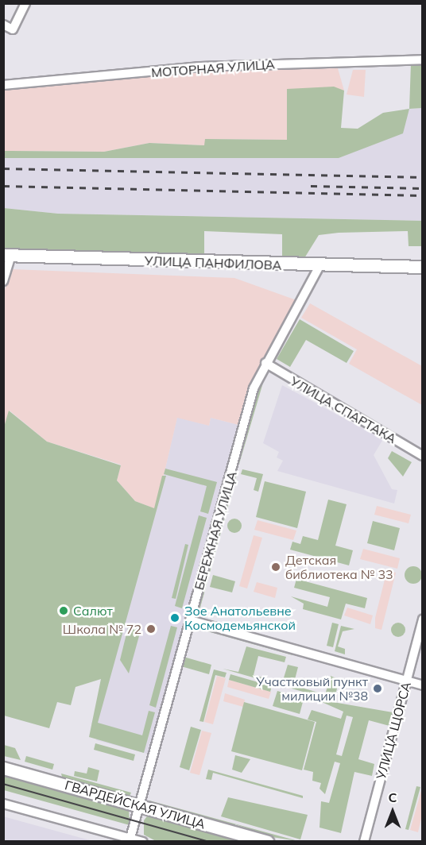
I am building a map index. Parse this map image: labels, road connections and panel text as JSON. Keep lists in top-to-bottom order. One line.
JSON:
{"streets":{"main road":["УЛИЦА ПАНФИЛОВА","ГВАРДЕЙСКАЯ УЛИЦА"],"street":["МОТОРНАЯ УЛИЦА","УЛИЦА СПАРТАКА","БЕРЕЖНАЯ УЛИЦА","УЛИЦА ЩОРСА"]},"crossings":[["УЛИЦА ПАНФИЛОВА","БЕРЕЖНАЯ УЛИЦА"],["УЛИЦА СПАРТАКА","БЕРЕЖНАЯ УЛИЦА"],["БЕРЕЖНАЯ УЛИЦА","ГВАРДЕЙСКАЯ УЛИЦА"]],"places":["Детская библиотека № 33","Салют","Зое Анатольевне Космодемьянской","Школа № 72","Участковый пункт милиции №38"],"north":"top"}
